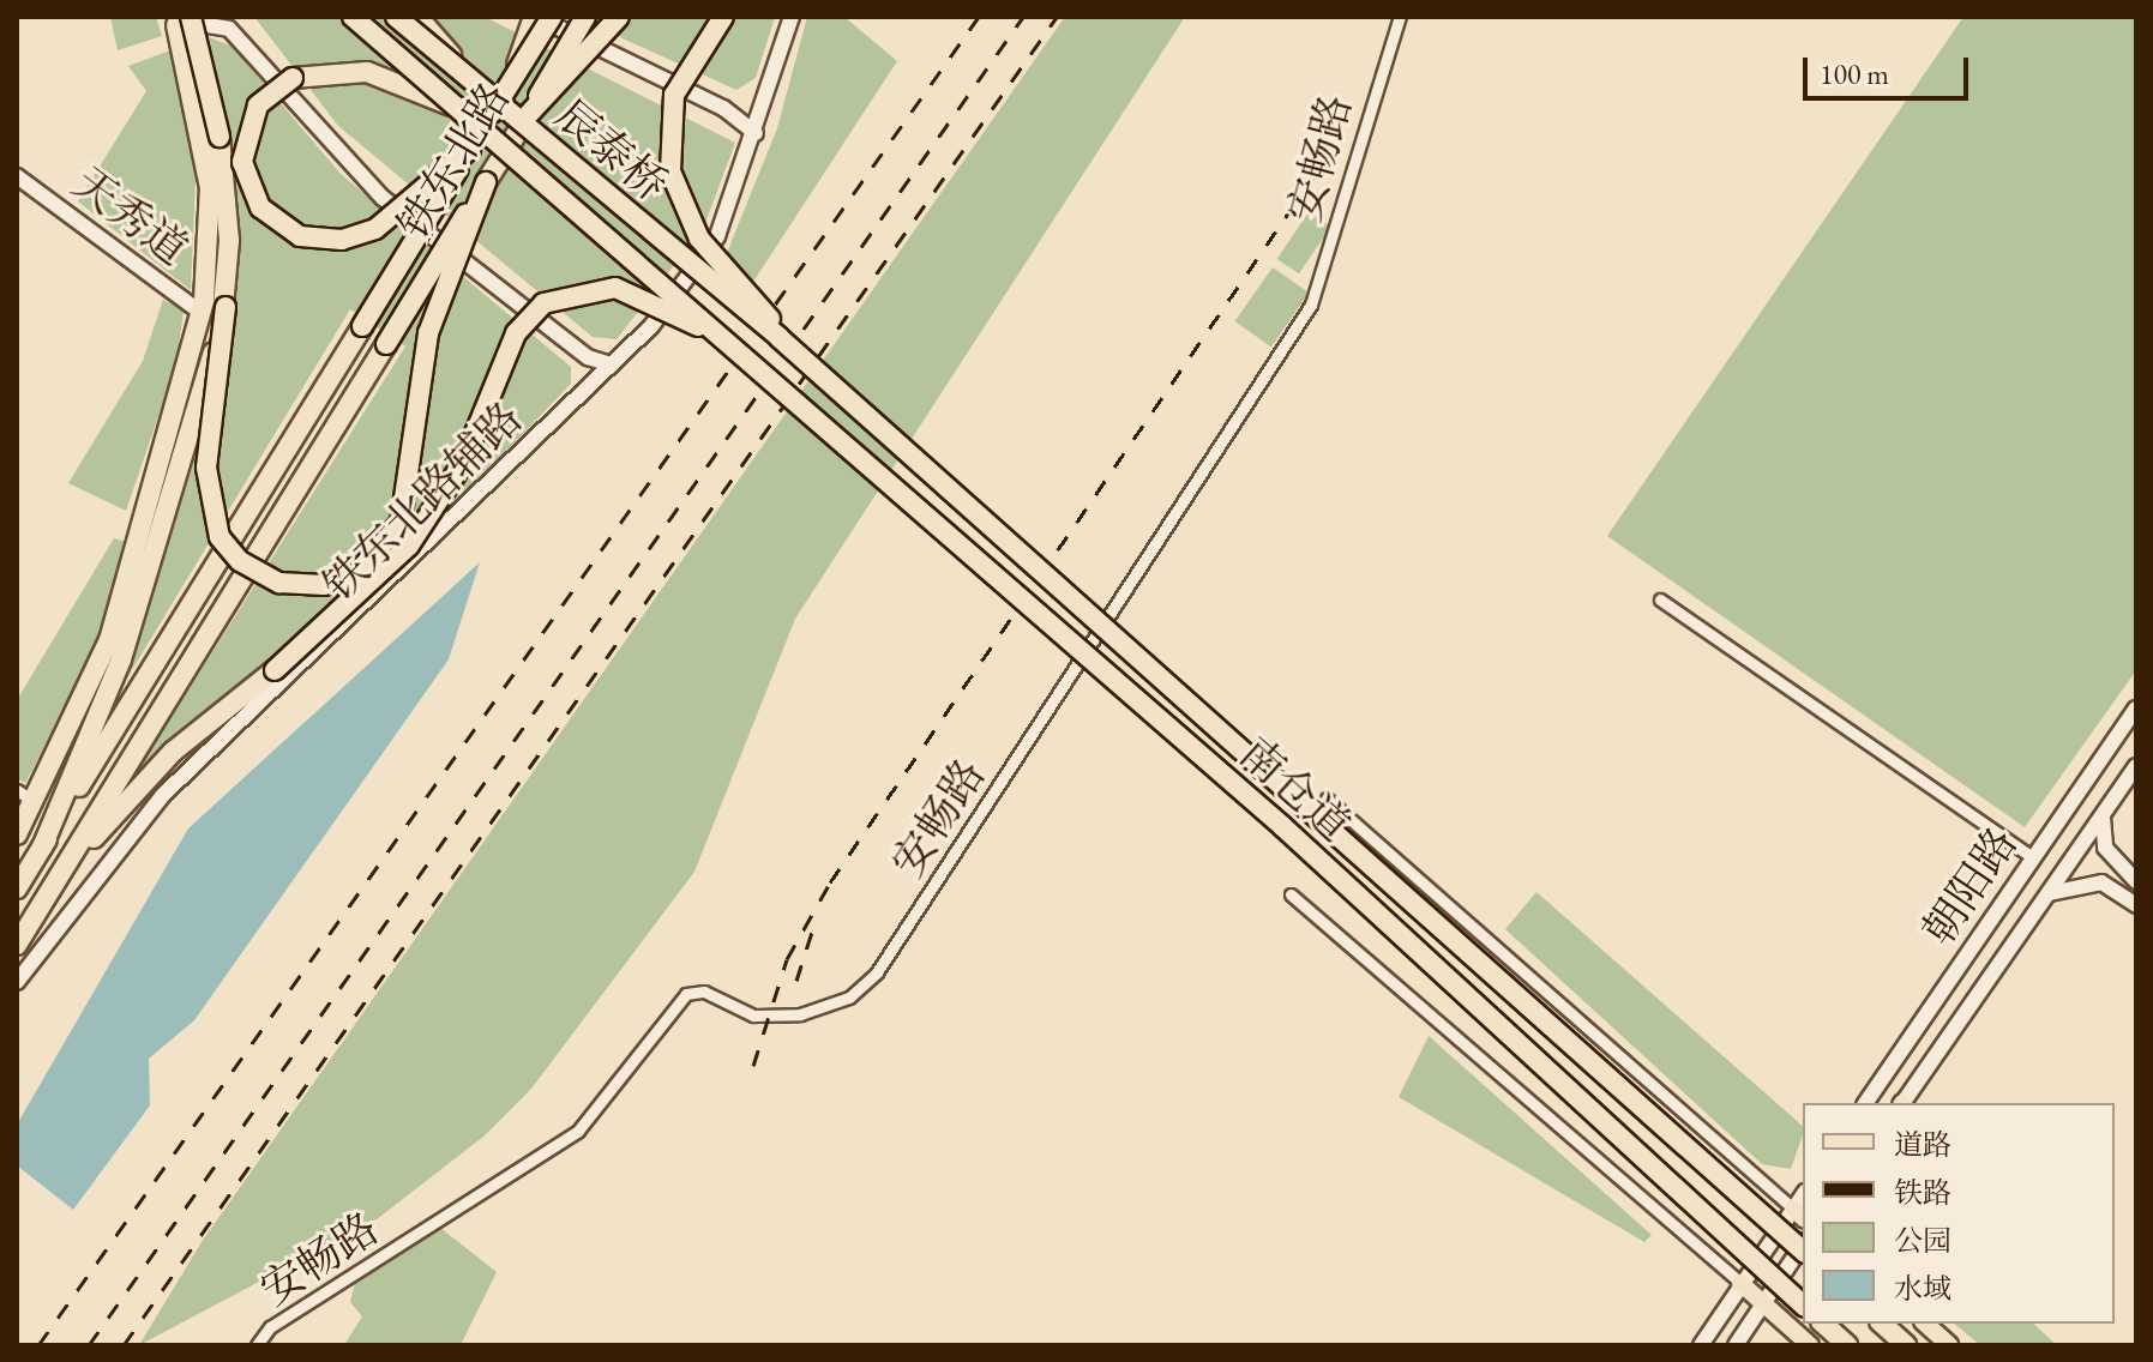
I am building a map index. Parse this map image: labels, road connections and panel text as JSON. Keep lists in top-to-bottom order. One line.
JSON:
{"streets":{"highway":["辰泰桥","铁东北路","南仓道"],"street":["安畅路","天秀道","铁东北路辅路","朝阳路"]},"crossings":[["辰泰桥","南仓道"]],"legend":["道路","铁路","公园","水域"],"scale_bar":"100 m"}
